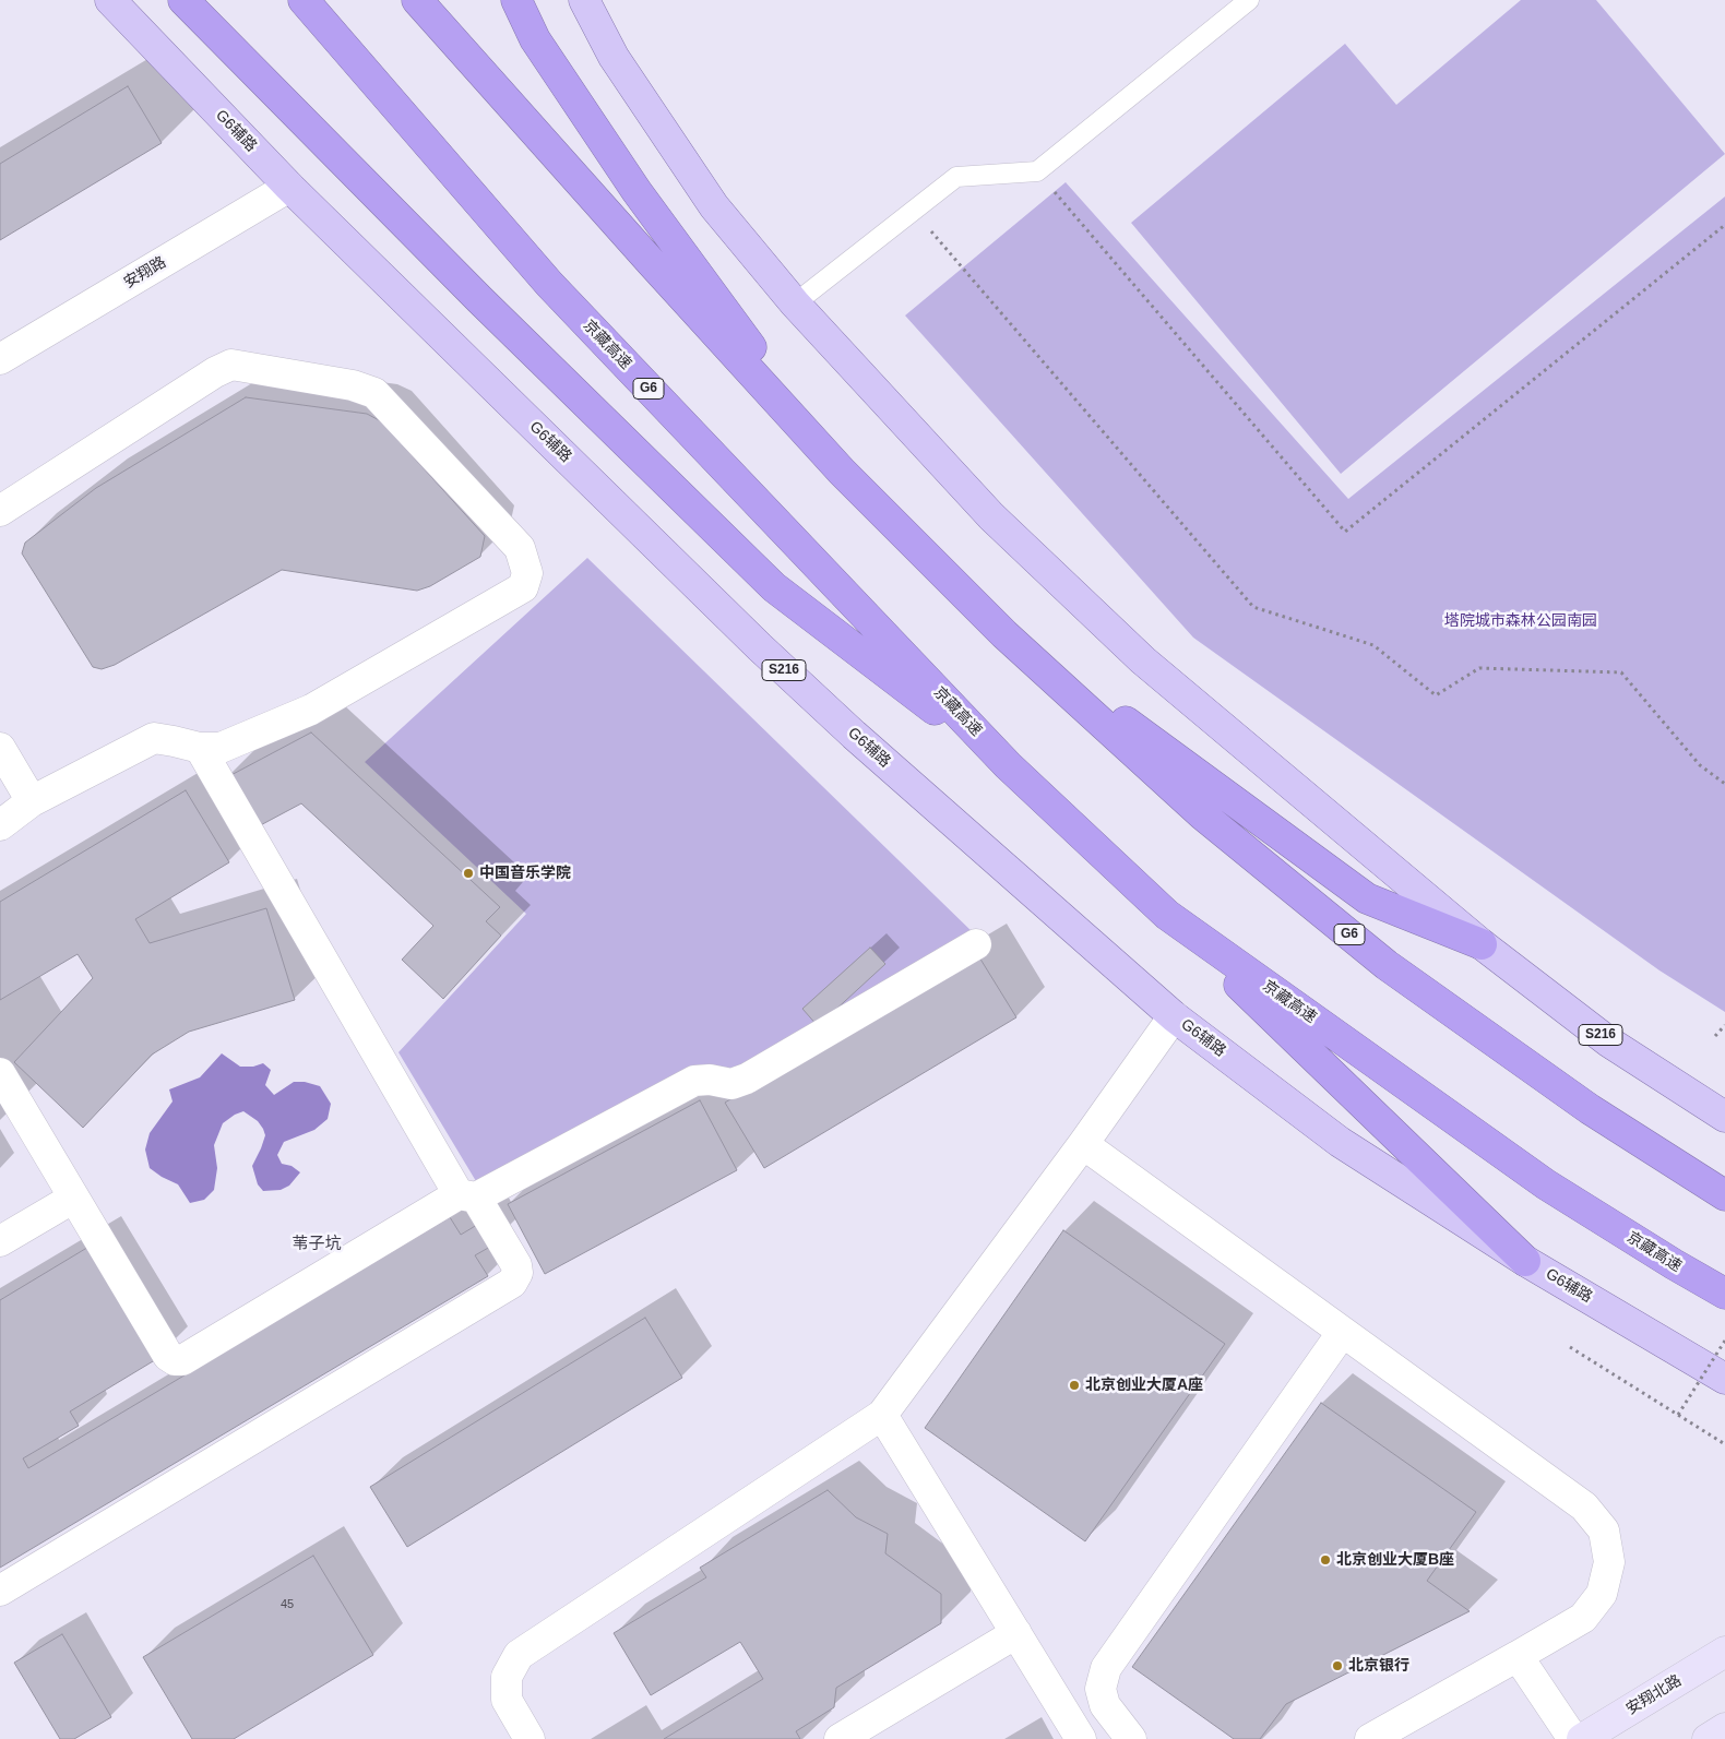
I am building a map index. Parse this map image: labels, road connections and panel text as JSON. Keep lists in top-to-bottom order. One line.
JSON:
{"streets":{"highway":["京藏高速","G6"],"main road":["G6辅路","S216"],"street":["安翔路","安翔北路"]},"crossings":[["G6辅路","安翔路"]],"districts":["苇子坑"],"parks":["塔院城市森林公园南园"],"places":["中国音乐学院","北京创业大厦A座","北京创业大厦B座","北京银行"],"house_numbers":["45"]}
